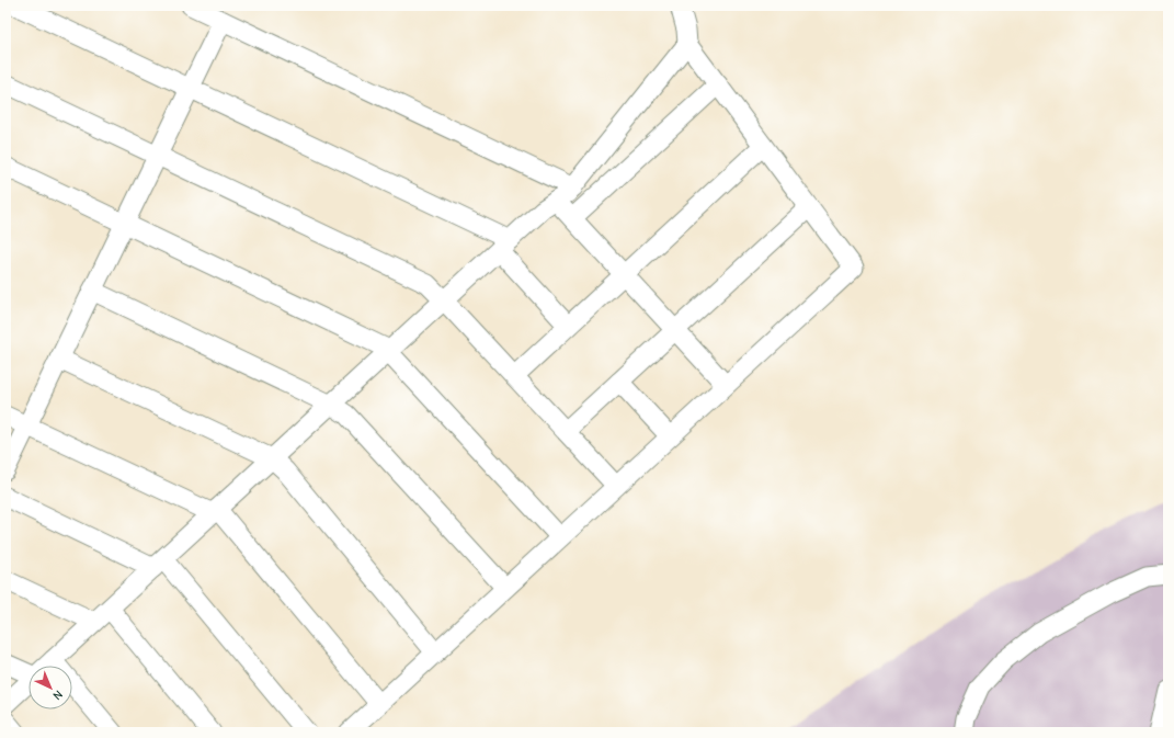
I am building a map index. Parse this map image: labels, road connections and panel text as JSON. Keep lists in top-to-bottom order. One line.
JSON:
{"north":"bottom right"}
